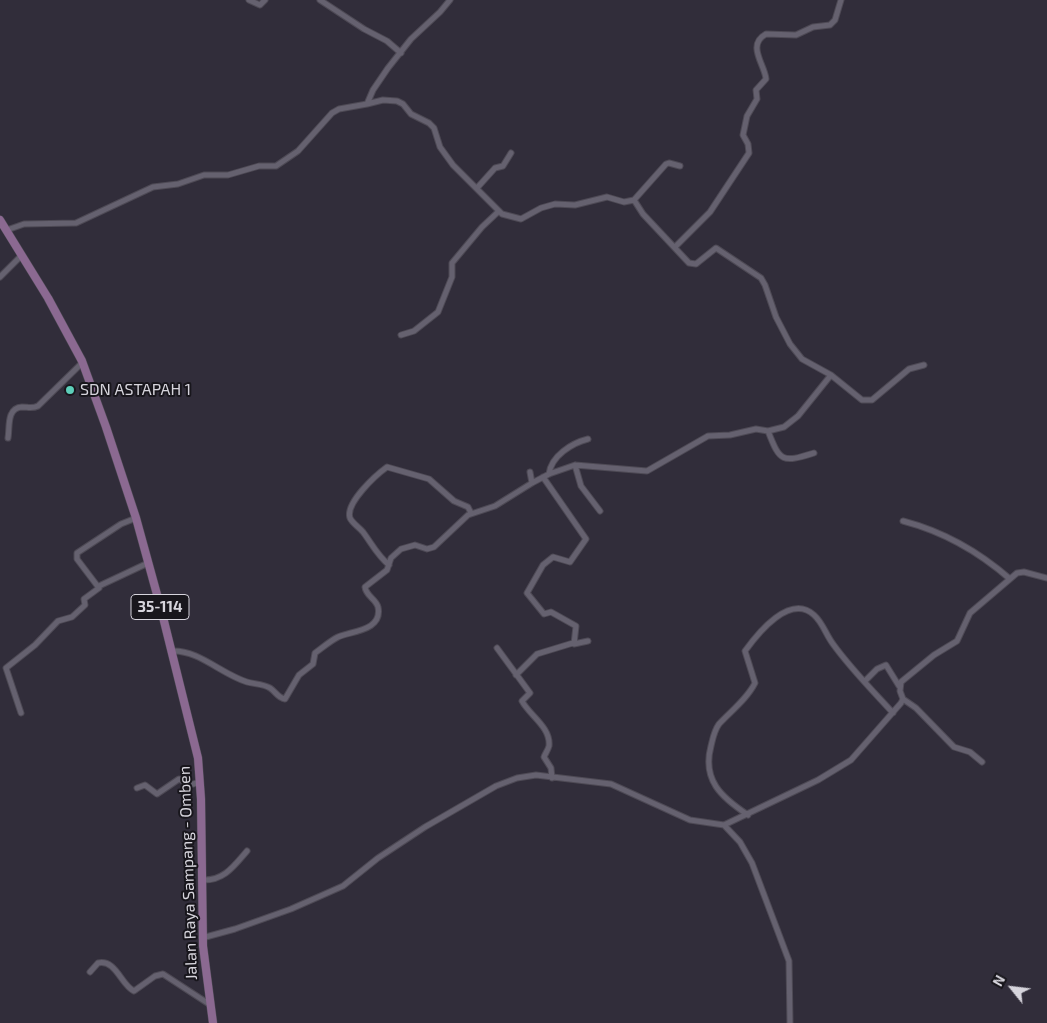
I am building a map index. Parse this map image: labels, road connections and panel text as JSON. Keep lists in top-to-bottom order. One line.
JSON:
{"streets":{"main road":["35-114","Jalan Raya Sampang - Omben"]},"places":["SDN ASTAPAH 1"],"north":"top left"}
